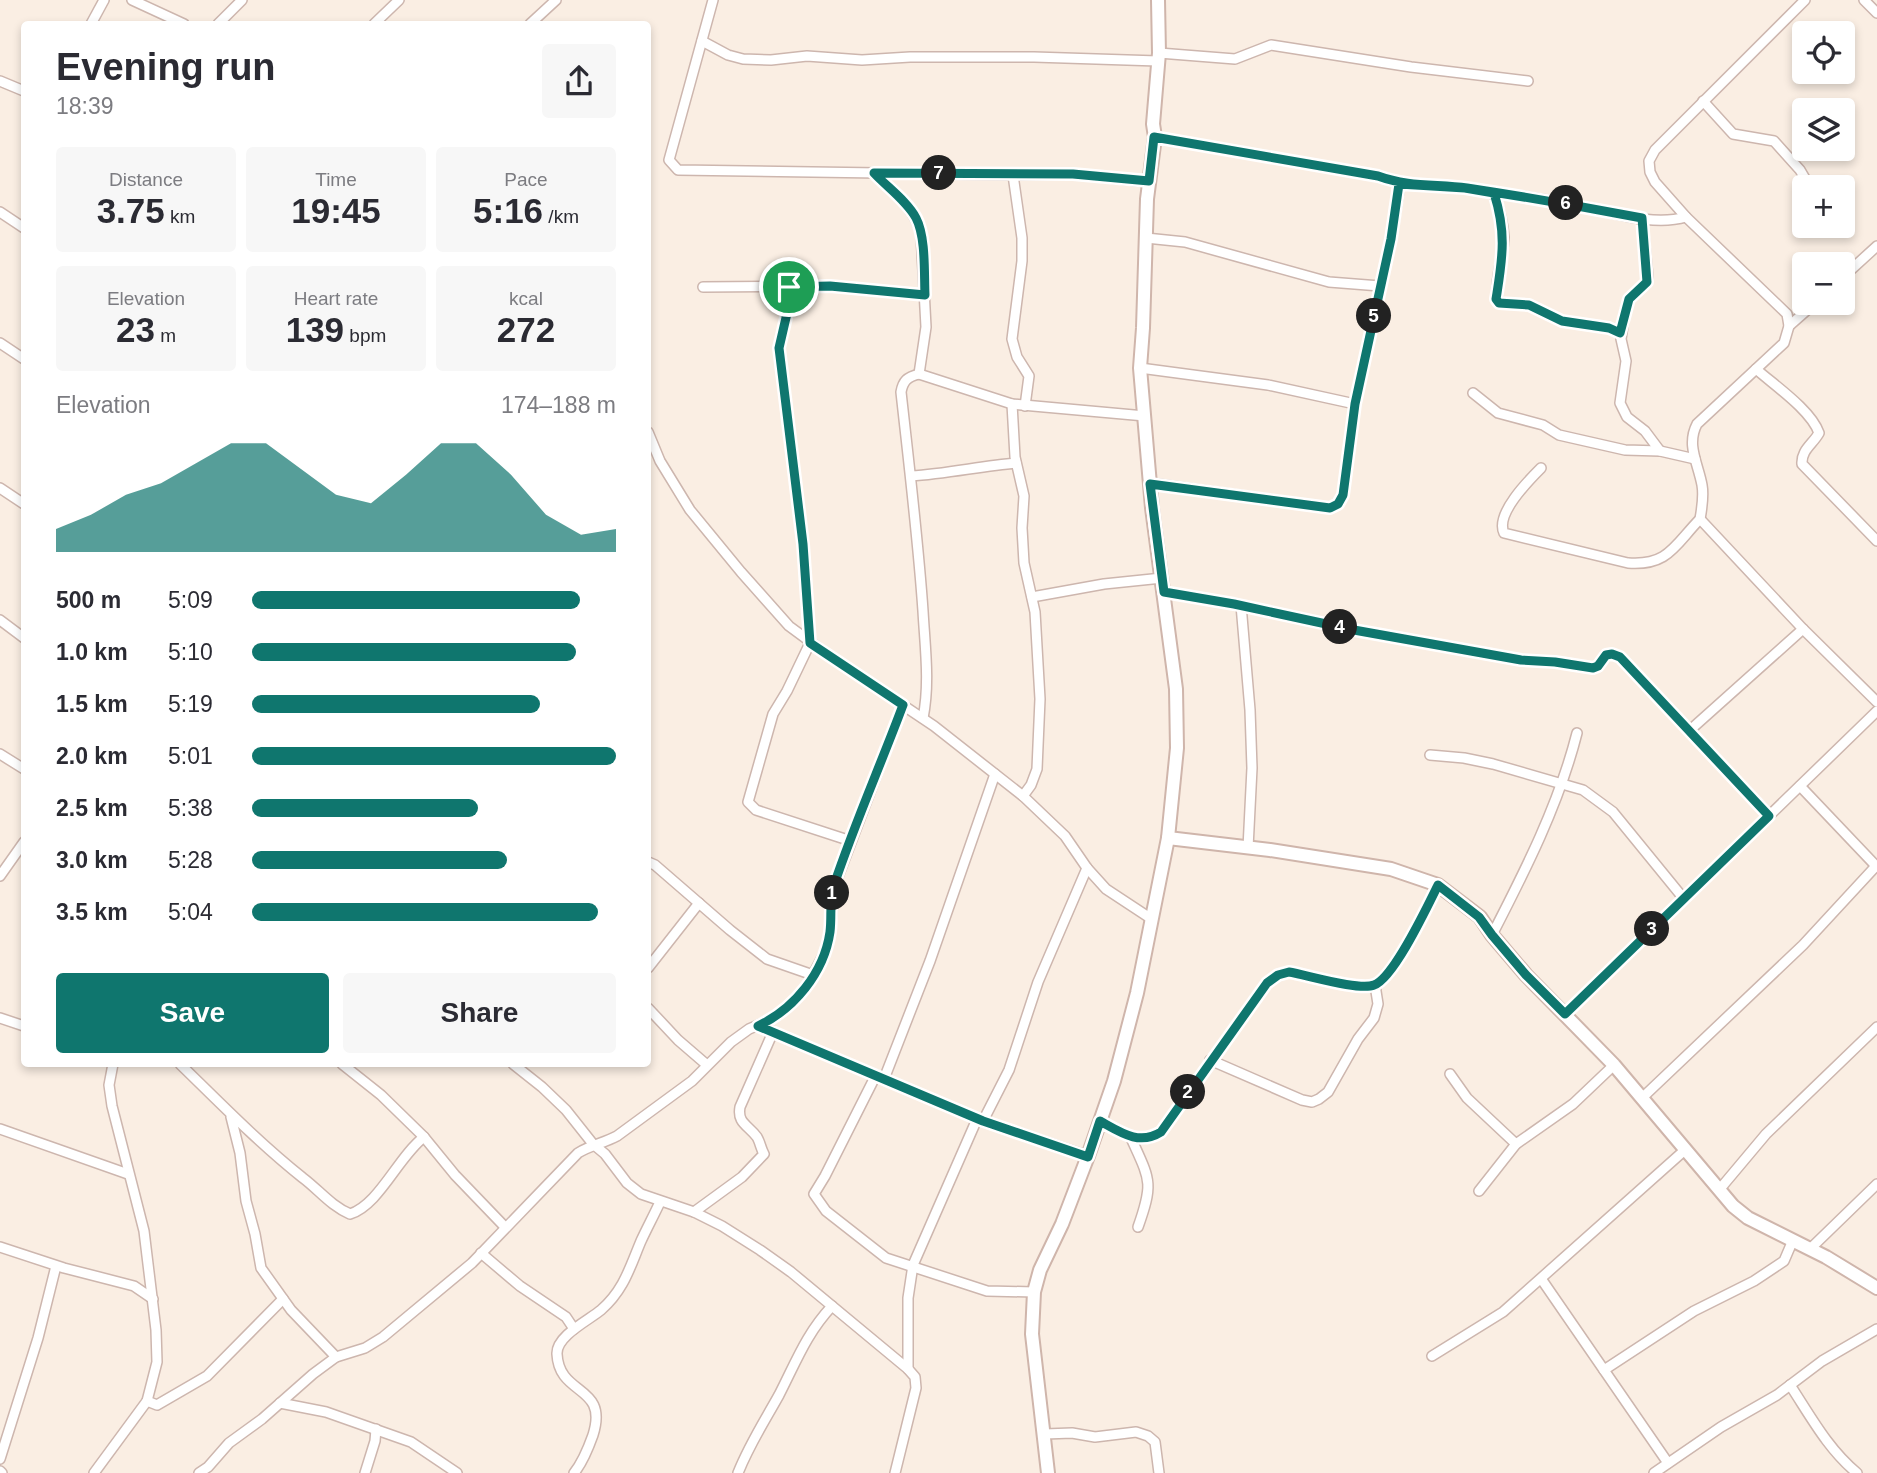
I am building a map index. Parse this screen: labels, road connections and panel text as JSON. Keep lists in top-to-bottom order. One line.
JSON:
{"page":{"map_buttons":["+","−"],"heading":["Evening run","18:39"],"stats":[["Distance","3.75 km"],["Time","19:45"],["Pace","5:16 /km"],["Elevation","23 m"],["Heart rate","139 bpm"],["kcal","272"]],"pins":["7","6","5","4","1","3","2"],"chart":["Elevation","174–188 m"],"list":[{"name":"500 m","note":"5:09"},{"name":"1.0 km","note":"5:10"},{"name":"1.5 km","note":"5:19"},{"name":"2.0 km","note":"5:01"},{"name":"2.5 km","note":"5:38"},{"name":"3.0 km","note":"5:28"},{"name":"3.5 km","note":"5:04"}],"buttons":["Save","Share"]}}
